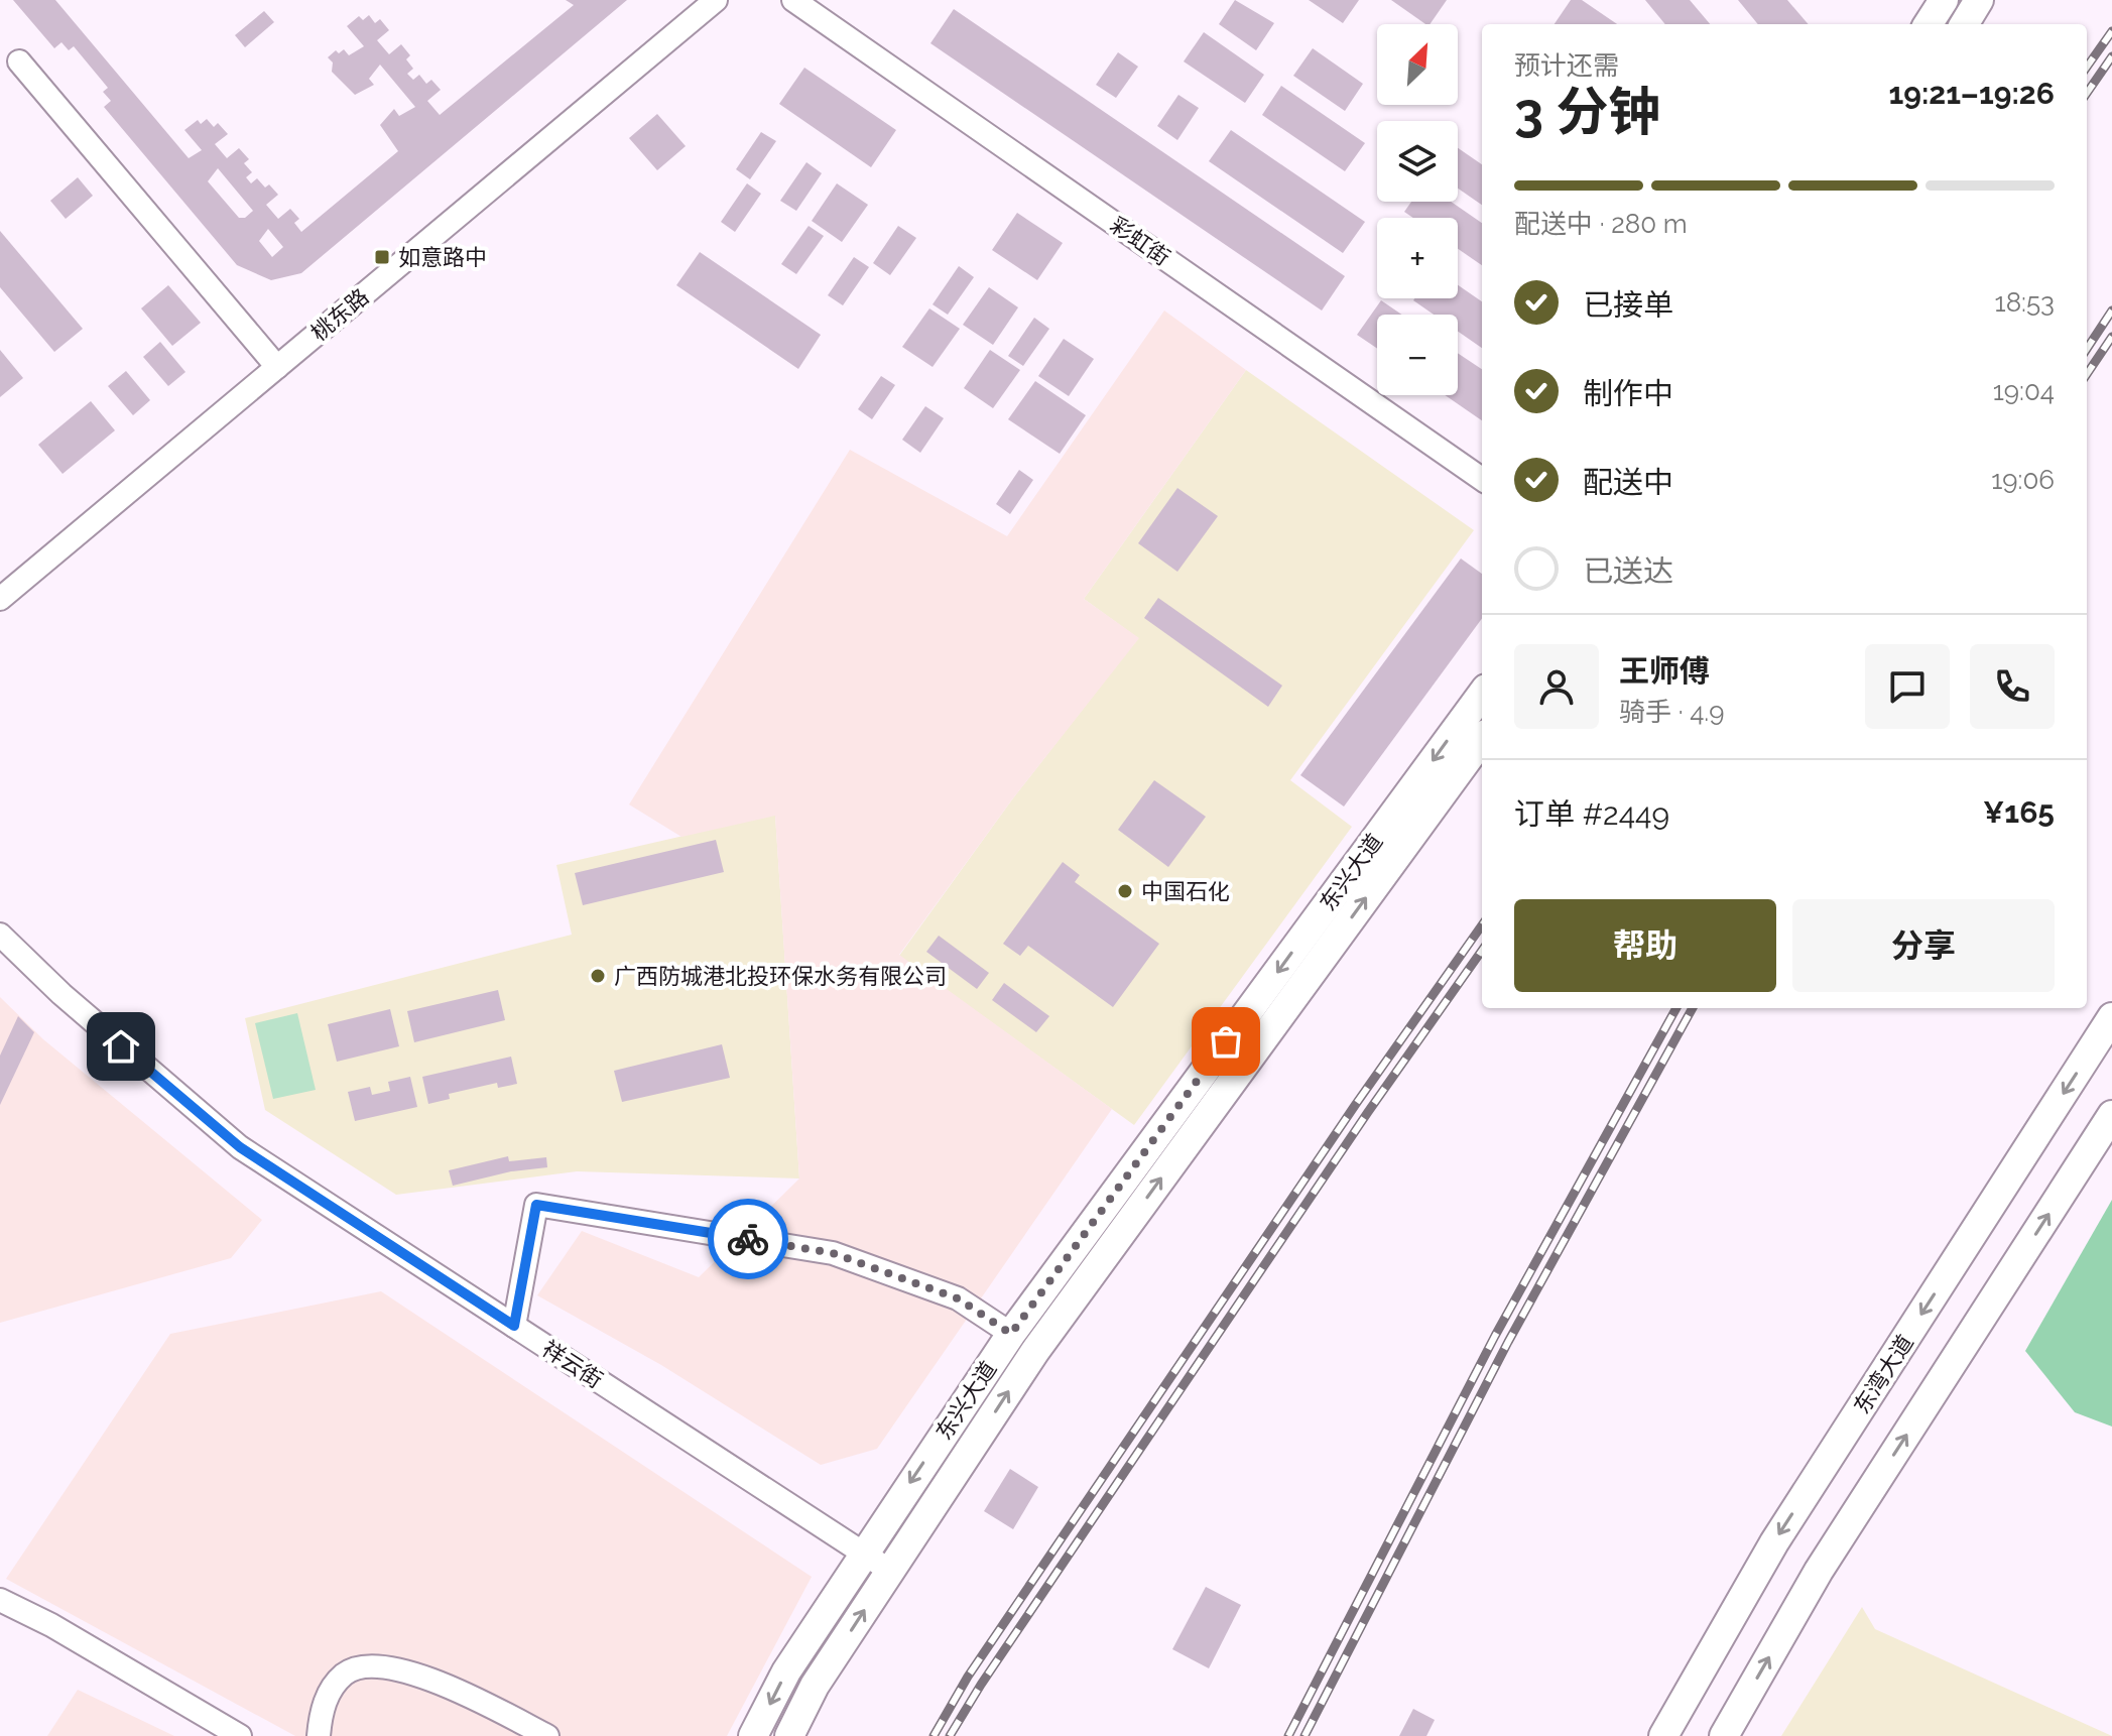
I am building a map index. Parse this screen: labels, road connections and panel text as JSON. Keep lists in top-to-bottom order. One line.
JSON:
{"streets":{"main road":["东兴大道","东湾大道"],"street":["彩虹街","桃东路","祥云街"]},"crossings":[["东兴大道","祥云街"]],"places":{"transit":["如意路中"],"other":["中国石化","广西防城港北投环保水务有限公司"]},"north":"top right","page":{"map_buttons":["+","−"],"heading":["3 分钟","预计还需","19:21–19:26"],"panel":["王师傅","骑手 · 4.9","订单 #2449","¥165"],"bar":"配送中 · 280 m","list":[["已接单","18:53"],["制作中","19:04"],["配送中","19:06"],"已送达"],"buttons":["帮助","分享"]}}
